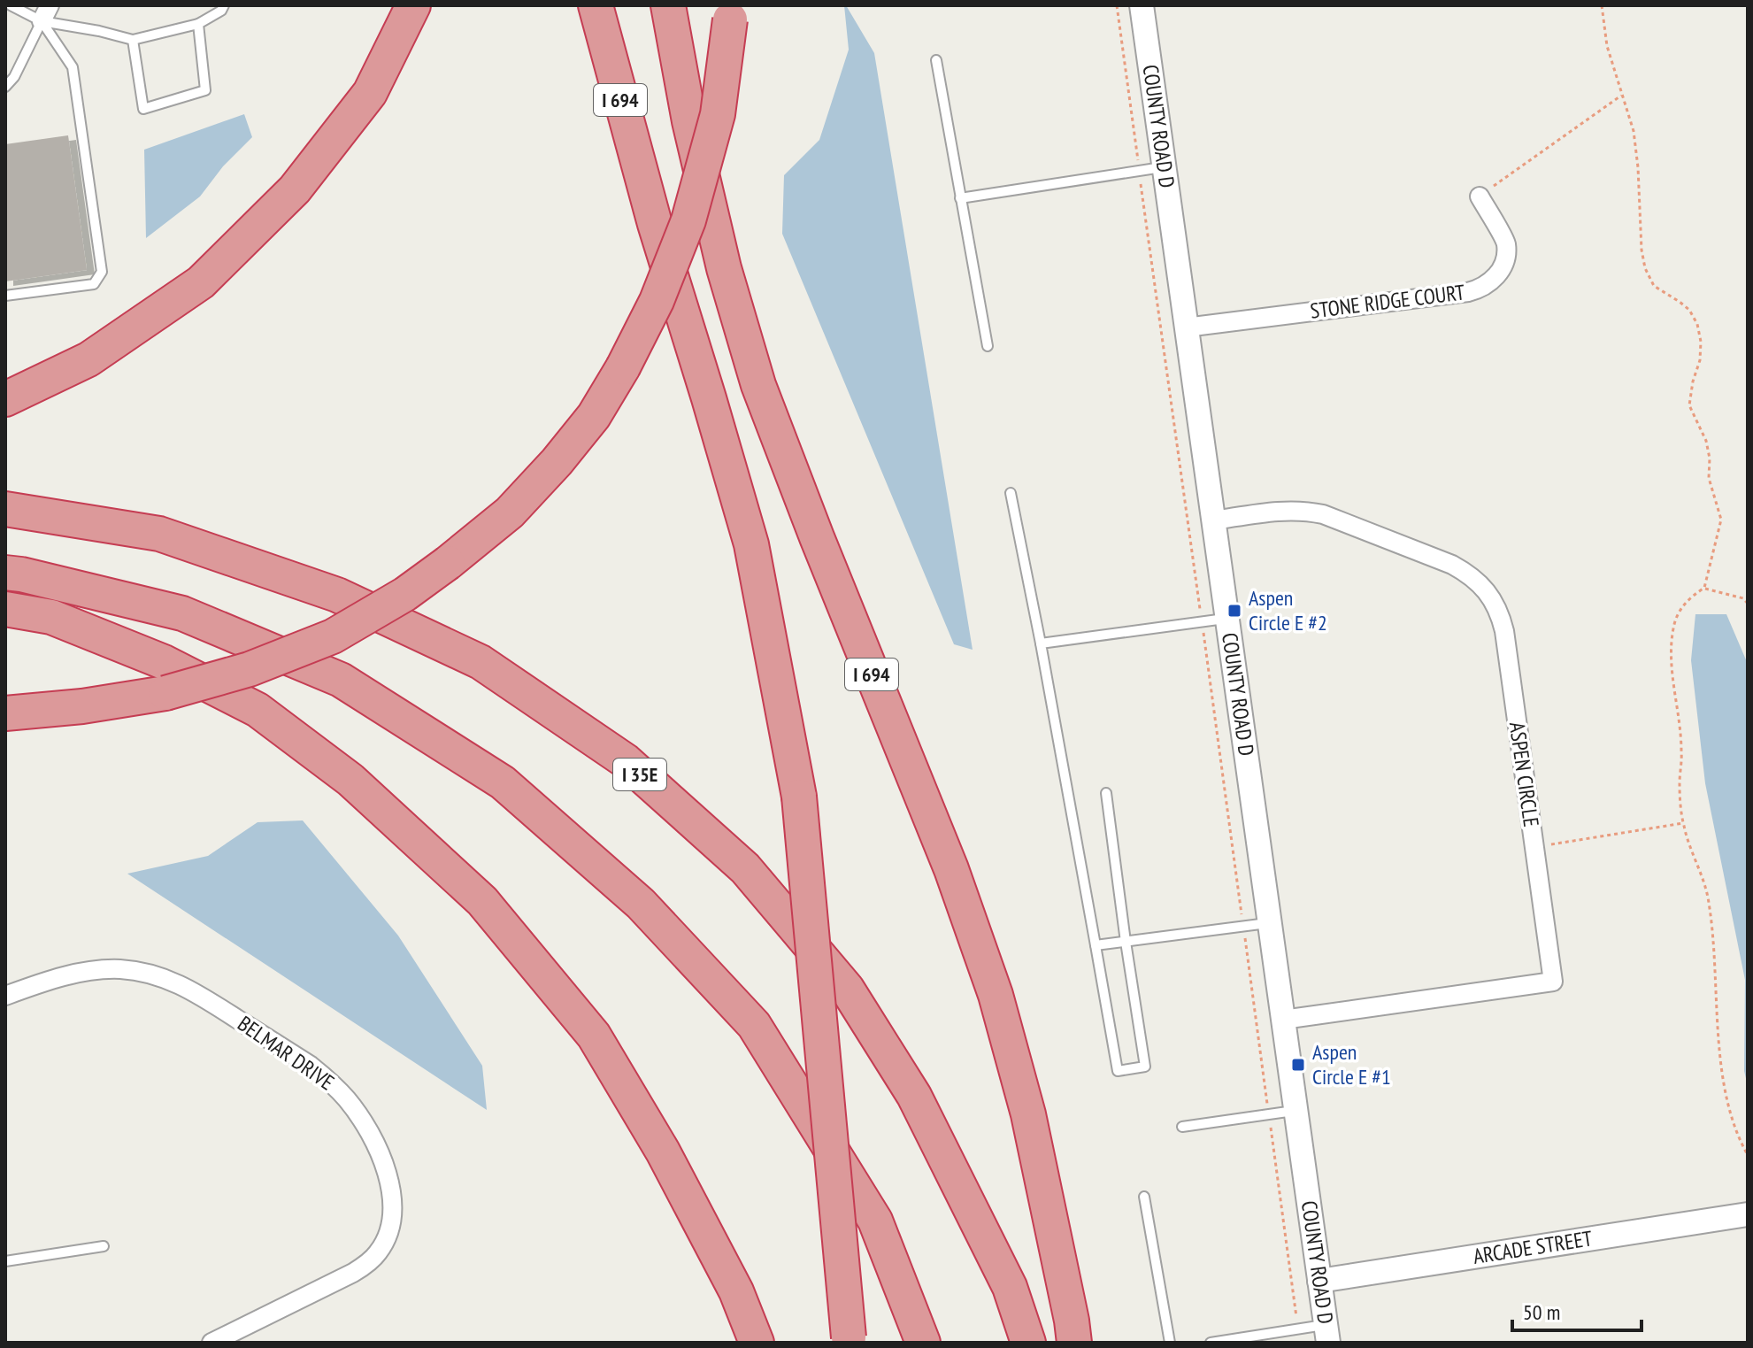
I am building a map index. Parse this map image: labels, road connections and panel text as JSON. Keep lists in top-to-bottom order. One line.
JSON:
{"streets":{"highway":["I 694","I 35E"],"street":["COUNTY ROAD D","STONE RIDGE COURT","ASPEN CIRCLE","BELMAR DRIVE","ARCADE STREET"]},"crossings":[["COUNTY ROAD D","STONE RIDGE COURT"],["COUNTY ROAD D","ASPEN CIRCLE"],["COUNTY ROAD D","ARCADE STREET"]],"places":{"transit":["Aspen Circle E #2","Aspen Circle E #1"]},"scale_bar":"50 m"}
